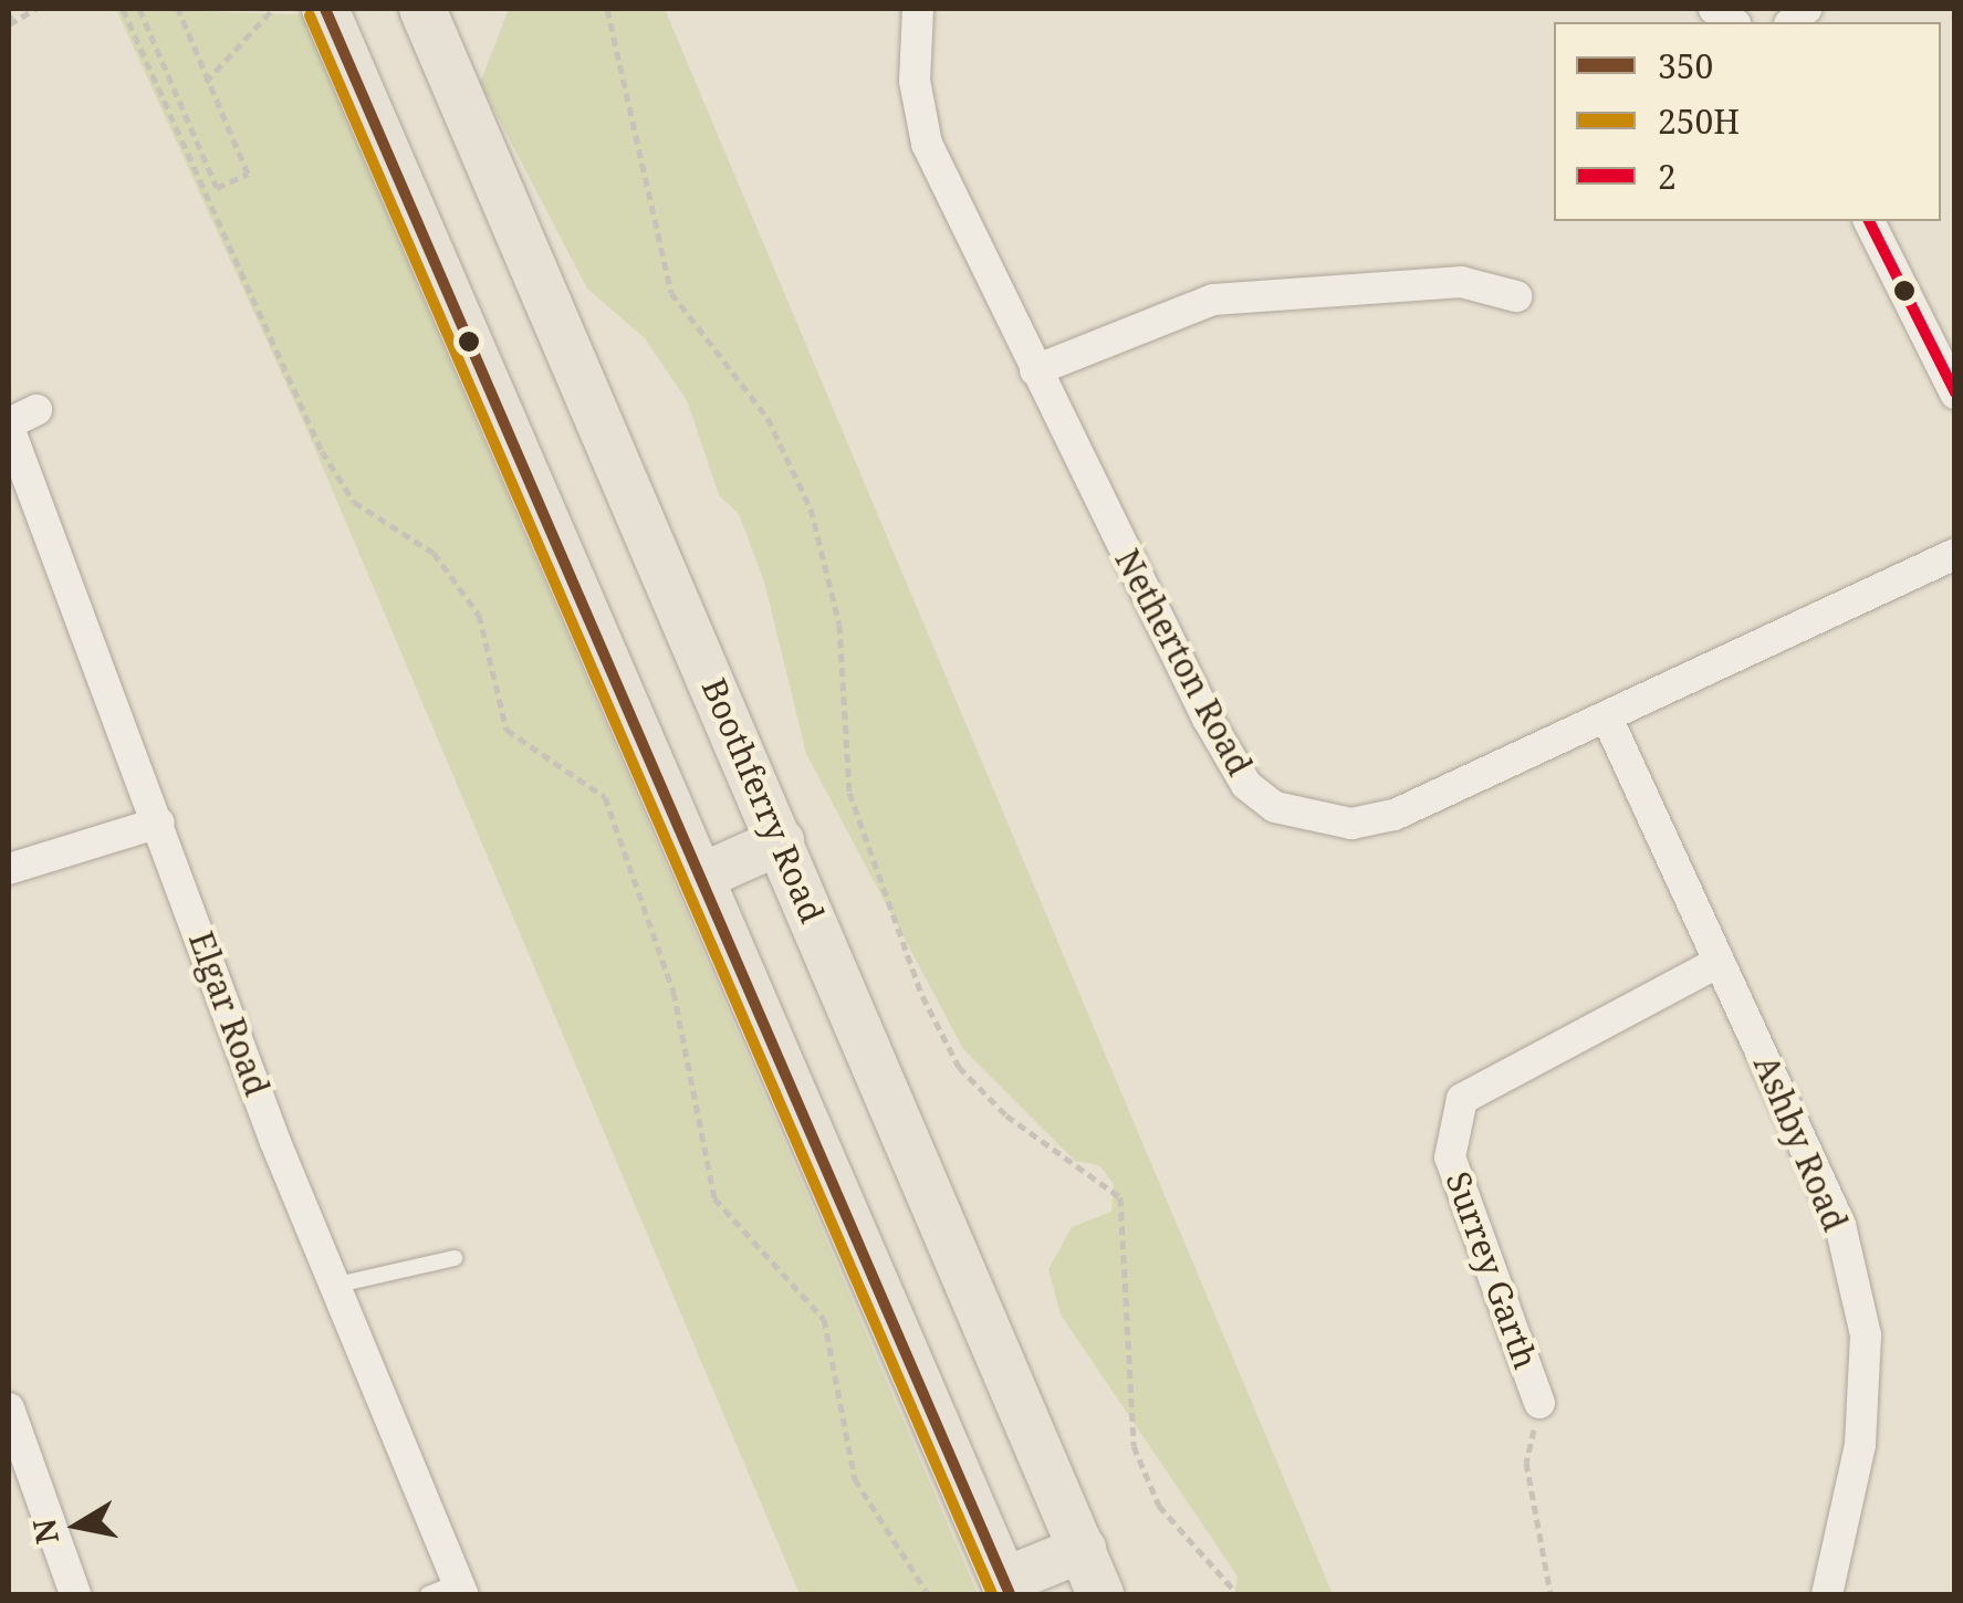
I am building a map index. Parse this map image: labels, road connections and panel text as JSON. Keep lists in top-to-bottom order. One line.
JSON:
{"streets":{"main road":["Boothferry Road"],"street":["Netherton Road","Elgar Road","Ashby Road","Surrey Garth"]},"crossings":[["Netherton Road","Ashby Road"],["Ashby Road","Surrey Garth"]],"lines":["transit line 350","transit line 250H","transit line 2"],"legend":["350","250H","2"],"north":"left"}
